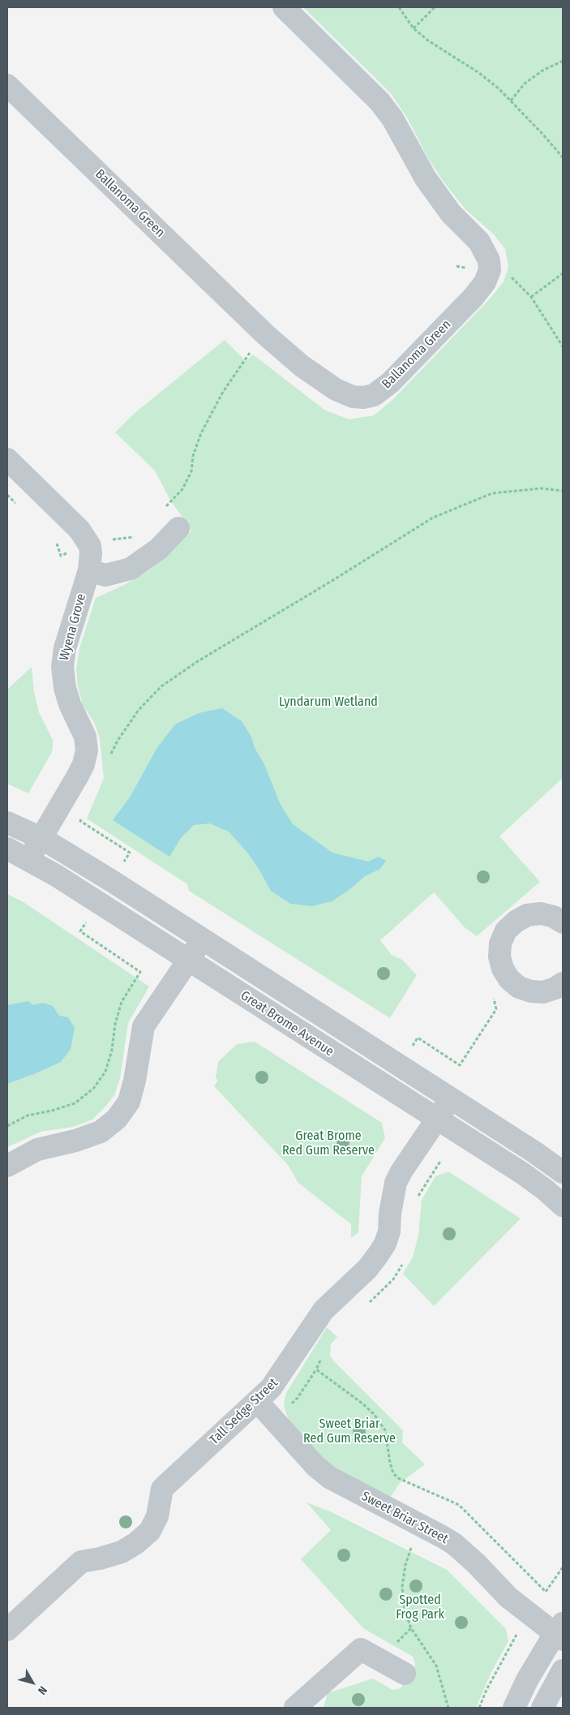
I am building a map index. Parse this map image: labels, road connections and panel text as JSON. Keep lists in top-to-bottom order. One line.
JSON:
{"streets":{"street":["Ballanoma Green","Wyena Grove","Great Brome Avenue","Tall Sedge Street","Sweet Briar Street"]},"crossings":[["Wyena Grove","Great Brome Avenue"],["Great Brome Avenue","Tall Sedge Street"],["Tall Sedge Street","Sweet Briar Street"]],"parks":["Lyndarum Wetland","Great Brome Red Gum Reserve","Sweet Briar Red Gum Reserve","Spotted Frog Park"],"north":"bottom right"}
